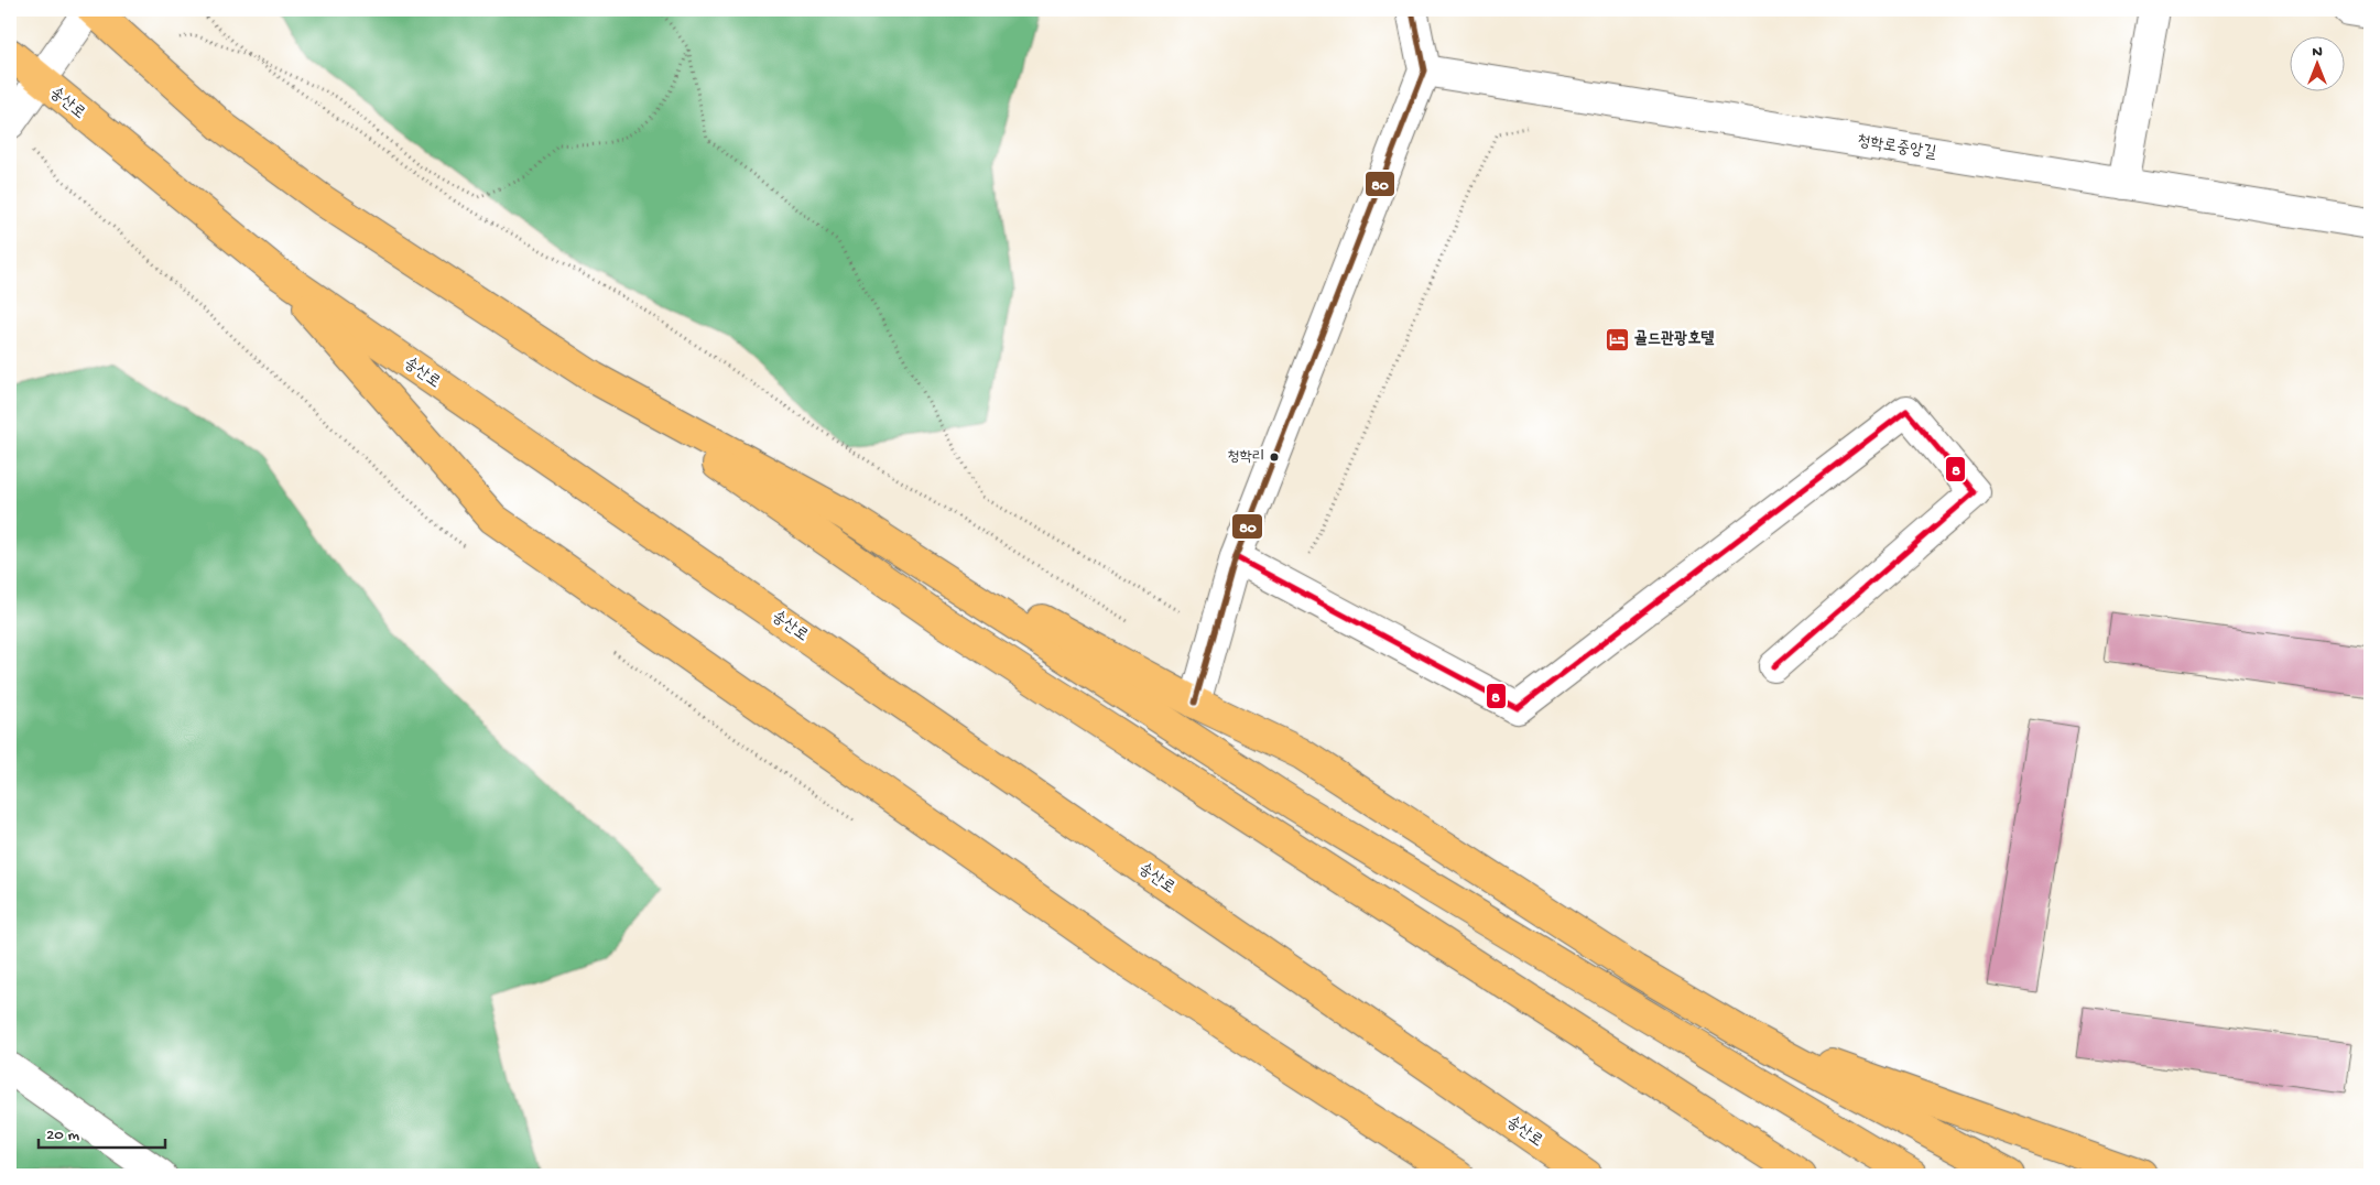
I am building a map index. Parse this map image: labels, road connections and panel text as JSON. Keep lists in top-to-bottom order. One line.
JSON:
{"streets":{"main road":["송산로"],"street":["청학로중앙길"]},"places":{"hotel":["골드관광호텔"],"other":["청학리"]},"lines":["transit line 80","transit line 8"],"scale_bar":"20 m","north":"top"}
